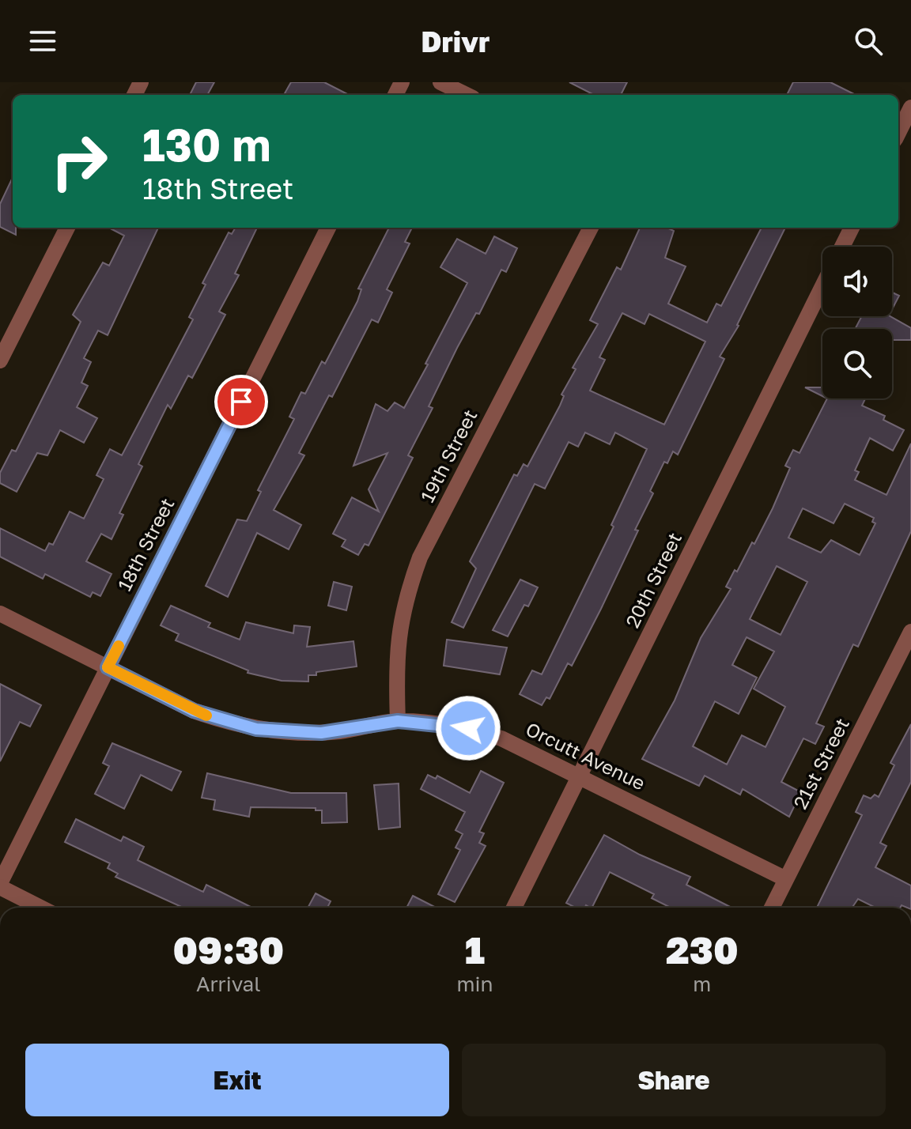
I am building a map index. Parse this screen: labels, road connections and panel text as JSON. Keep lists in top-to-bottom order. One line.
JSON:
{"streets":{"street":["19th Street","18th Street","20th Street","Orcutt Avenue","21st Street"]},"crossings":[["19th Street","Orcutt Avenue"],["18th Street","Orcutt Avenue"],["20th Street","Orcutt Avenue"],["Orcutt Avenue","21st Street"]],"page":{"header":"Drivr","turn":["130 m","18th Street"],"eta":["09:30","Arrival","1","min","230","m"],"buttons":["Exit","Share"]}}
